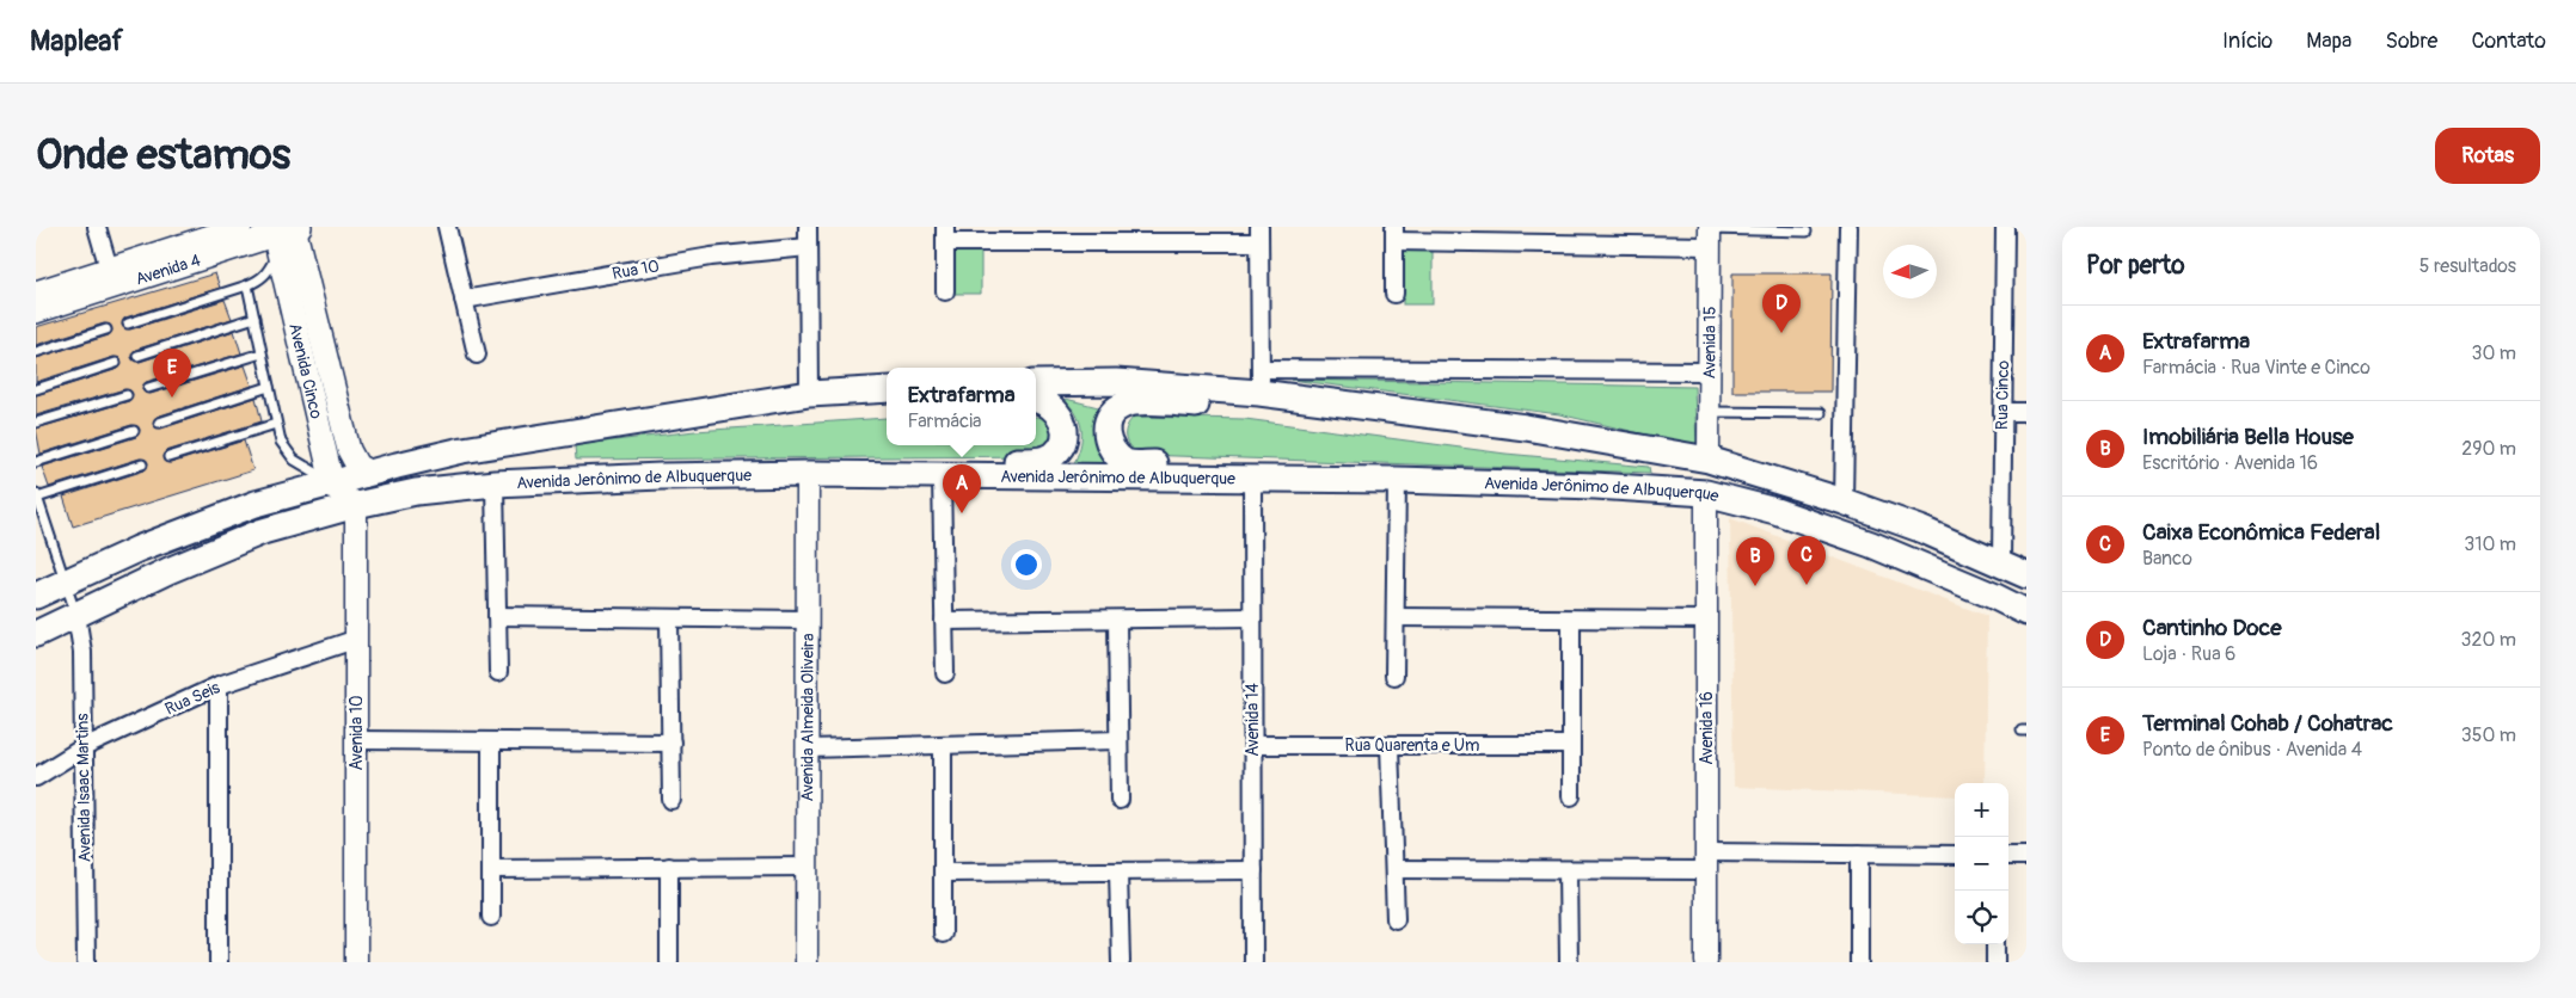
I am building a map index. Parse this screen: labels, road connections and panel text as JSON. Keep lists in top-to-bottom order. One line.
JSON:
{"streets":{"main road":["Avenida 4","Avenida Cinco","Avenida Jerônimo de Albuquerque"],"street":["Rua 10","Avenida 15","Rua Cinco","Rua Seis","Avenida Almeida Oliveira","Avenida 14","Avenida 16","Avenida 10","Rua Quarenta e Um","Avenida Isaac Martins"]},"crossings":[["Avenida 4","Avenida Cinco"],["Avenida 15","Avenida Jerônimo de Albuquerque"],["Rua Cinco","Avenida Jerônimo de Albuquerque"],["Avenida Jerônimo de Albuquerque","Avenida Almeida Oliveira"],["Avenida Jerônimo de Albuquerque","Avenida 14"],["Avenida Jerônimo de Albuquerque","Avenida 16"],["Avenida Jerônimo de Albuquerque","Avenida 10"],["Avenida Jerônimo de Albuquerque","Avenida Isaac Martins"],["Rua Seis","Avenida 10"],["Rua Seis","Avenida Isaac Martins"],["Avenida 14","Rua Quarenta e Um"]],"north":"left","page":{"header":"Mapleaf","nav":["Início","Mapa","Sobre","Contato"],"buttons":"Rotas","title":"Onde estamos","heading":["Por perto","5 resultados"],"pins":["D","E","A","C","B"],"list":[{"mark":"A","name":"Extrafarma","note":"Farmácia · Rua Vinte e Cinco","value":"30 m"},{"mark":"B","name":"Imobiliária Bella House","note":"Escritório · Avenida 16","value":"290 m"},{"mark":"C","name":"Caixa Econômica Federal","note":"Banco","value":"310 m"},{"mark":"D","name":"Cantinho Doce","note":"Loja · Rua 6","value":"320 m"},{"mark":"E","name":"Terminal Cohab / Cohatrac","note":"Ponto de ônibus · Avenida 4","value":"350 m"}],"popup":["Extrafarma","Farmácia"],"map_buttons":["+","−"]}}
